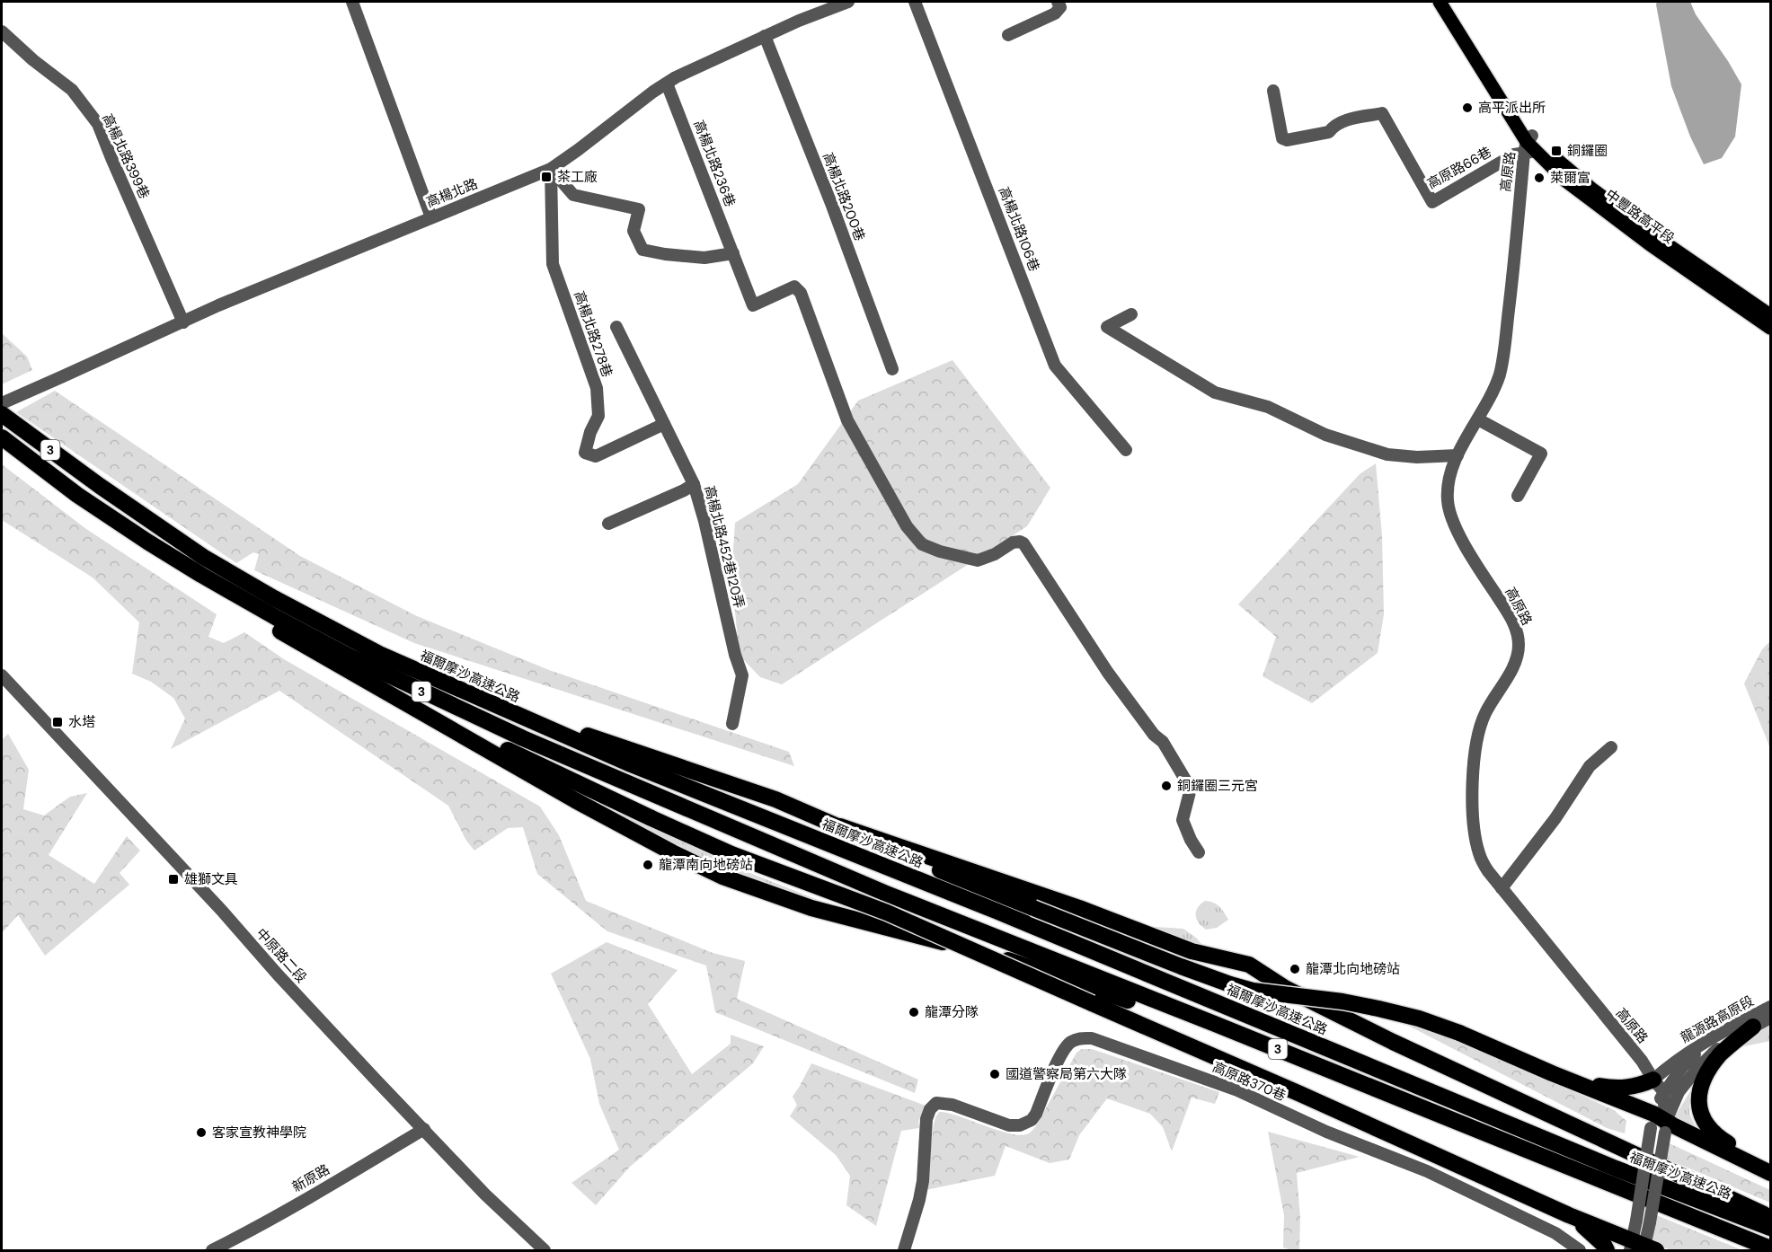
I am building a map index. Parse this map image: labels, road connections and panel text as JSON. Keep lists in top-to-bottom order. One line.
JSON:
{"streets":{"highway":["3","福爾摩沙高速公路"],"main road":["中豐路高平段"],"street":["高楊北路399巷","高楊北路236巷","高原路66巷","高原路","高楊北路","高楊北路200巷","高楊北路106巷","高楊北路278巷","高楊北路452巷120弄","中原路二段","龍源路高原段","高原路370巷","新原路"]},"crossings":[["高楊北路399巷","高楊北路"],["高楊北路236巷","高楊北路"],["高原路66巷","高原路"],["高原路66巷","中豐路高平段"],["高原路","中豐路高平段"],["高原路","龍源路高原段"],["高楊北路","高楊北路200巷"],["高楊北路","高楊北路278巷"],["高楊北路278巷","高楊北路452巷120弄"],["中原路二段","新原路"]],"places":{"other":["高平派出所","萊爾富","銅鑼圈三元宮","龍潭南向地磅站","龍潭北向地磅站","龍潭分隊","國道警察局第六大隊","客家宣教神學院"],"transit":["銅鑼圈","茶工廠","水塔","雄獅文具"]}}
